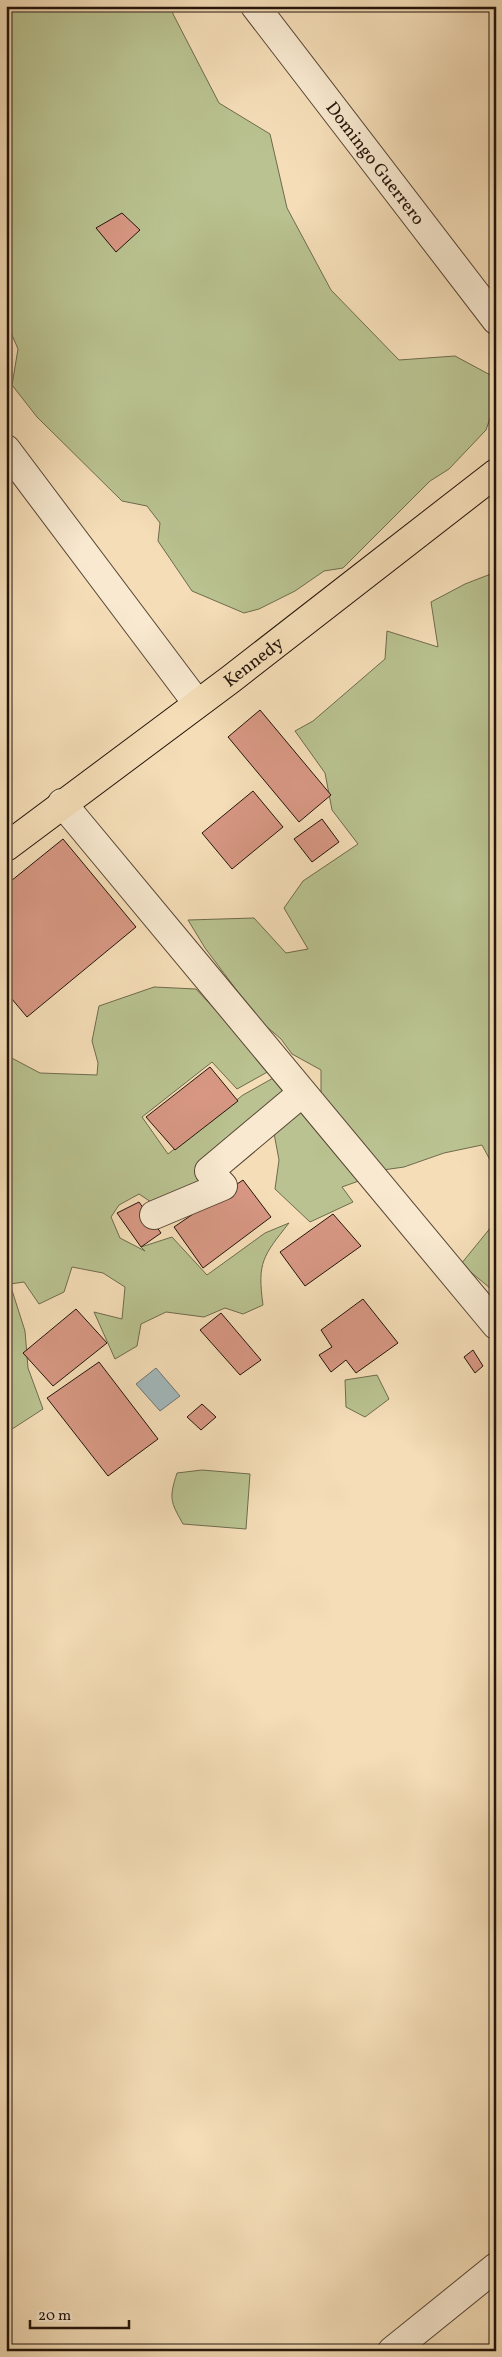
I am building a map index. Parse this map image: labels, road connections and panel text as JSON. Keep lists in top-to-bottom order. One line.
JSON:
{"streets":{"main road":["Kennedy"],"street":["Domingo Guerrero"]},"scale_bar":"20 m"}
